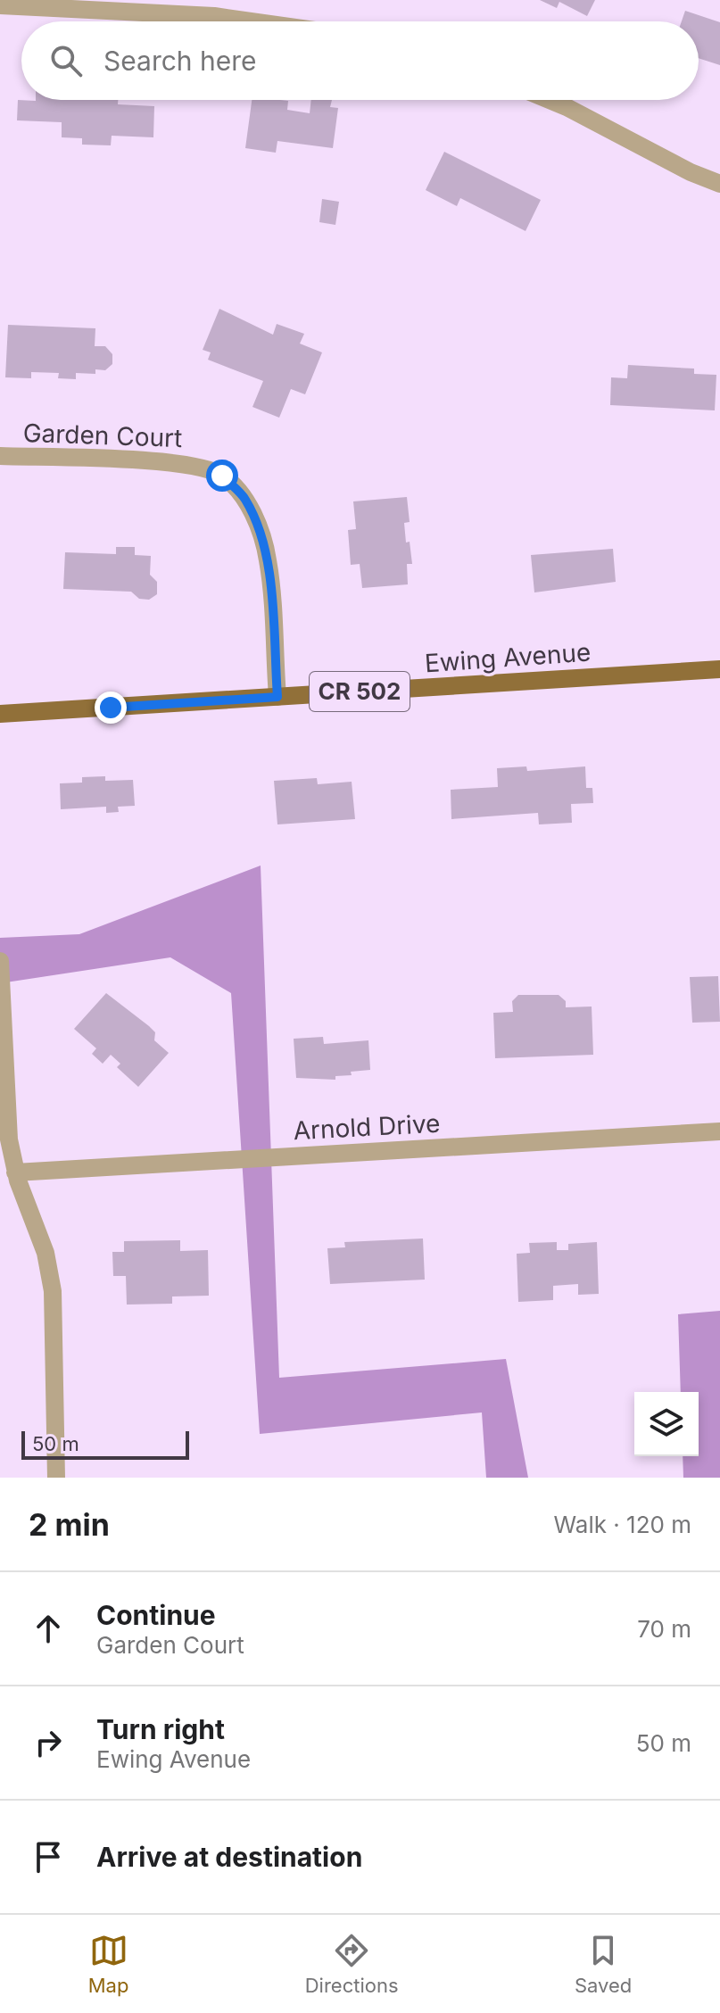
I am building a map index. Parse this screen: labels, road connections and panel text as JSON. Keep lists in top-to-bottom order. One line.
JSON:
{"streets":{"main road":["Ewing Avenue","CR 502"],"street":["Garden Court","Arnold Drive"]},"crossings":[["Garden Court","Ewing Avenue"]],"scale_bar":"50 m","page":{"search":"Search here","scale":"50 m","heading":["2 min","Walk · 120 m"],"list":[["Continue","Garden Court","70 m"],["Turn right","Ewing Avenue","50 m"],"Arrive at destination"],"nav":["Map","Directions","Saved"]}}
